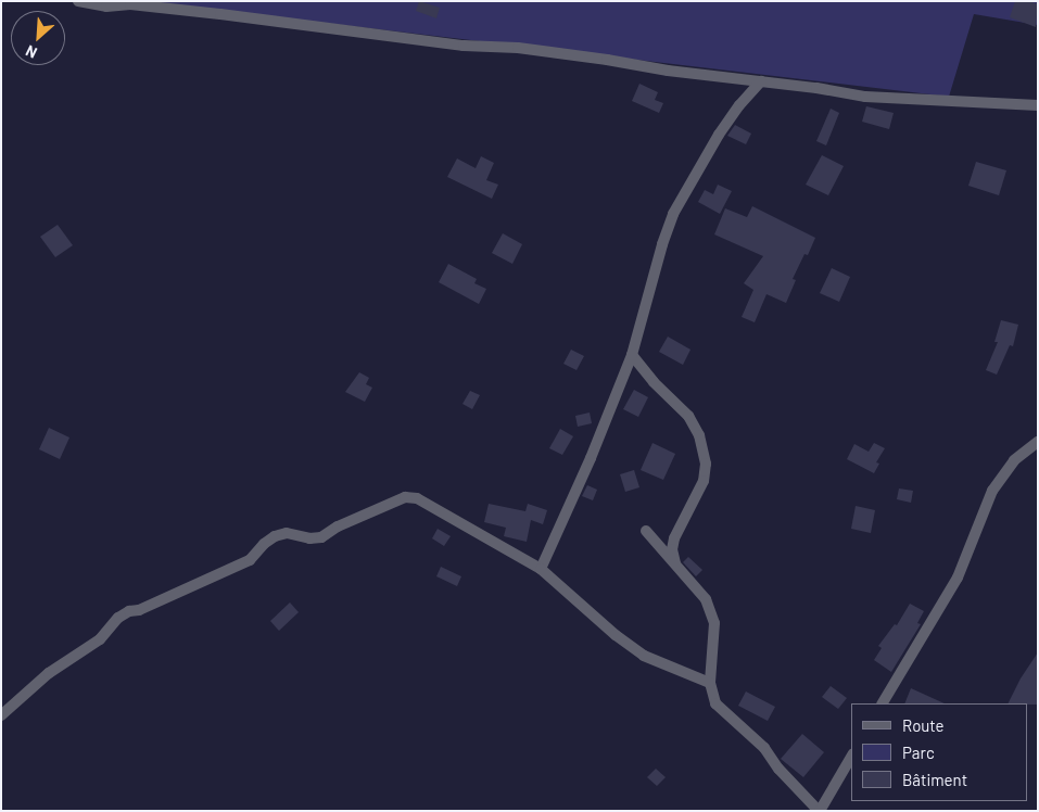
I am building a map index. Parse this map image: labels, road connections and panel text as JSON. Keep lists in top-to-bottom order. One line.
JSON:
{"legend":["Route","Parc","Bâtiment"],"north":"bottom left"}
